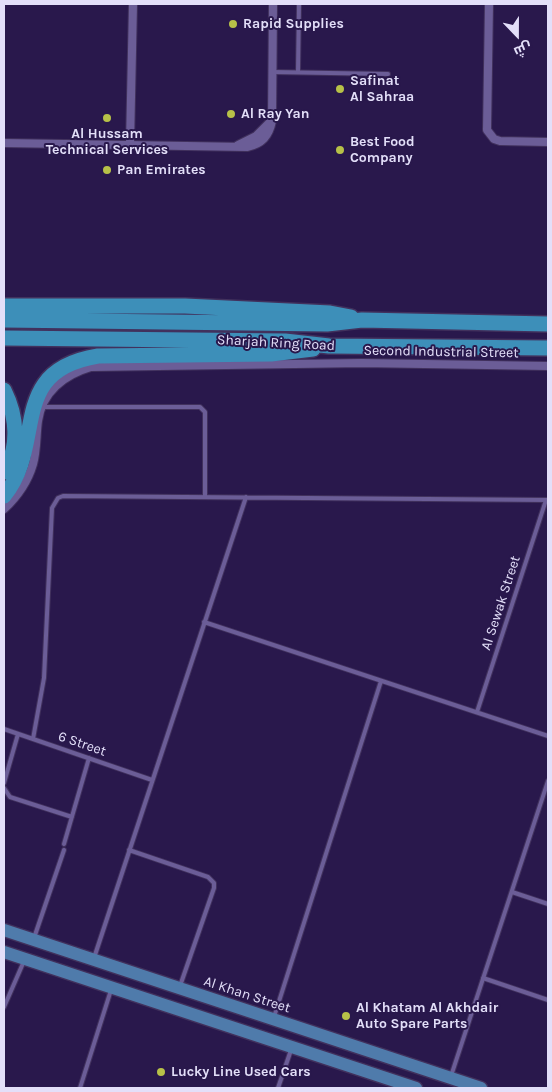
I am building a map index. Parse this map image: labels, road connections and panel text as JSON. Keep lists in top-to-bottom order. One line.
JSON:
{"streets":{"highway":["Sharjah Ring Road"],"main road":["Al Khan Street"],"street":["Second Industrial Street"],"lane":["Al Sewak Street","6 Street"]},"places":["Rapid Supplies","Safinat Al Sahraa","Al Ray Yan","Al Hussam Technical Services","Best Food Company","Pan Emirates","Al Khatam Al Akhdair Auto Spare Parts","Lucky Line Used Cars"],"north":"bottom"}
